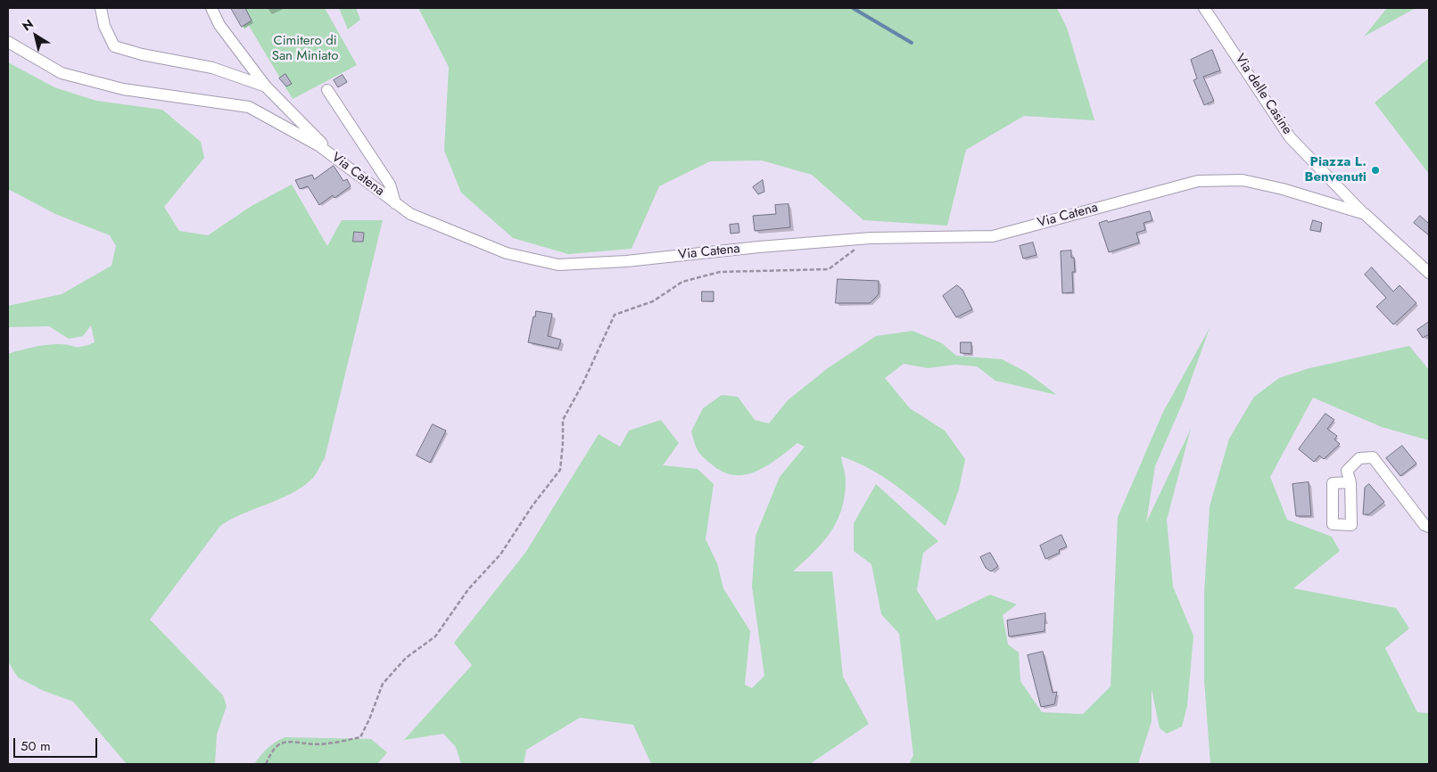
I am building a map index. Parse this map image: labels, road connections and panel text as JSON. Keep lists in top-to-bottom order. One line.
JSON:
{"streets":{"street":["Via delle Casine","Via Catena"]},"crossings":[["Via delle Casine","Via Catena"]],"parks":["Cimitero di San Miniato"],"places":["Piazza L. Benvenuti"],"scale_bar":"50 m","north":"top left"}
